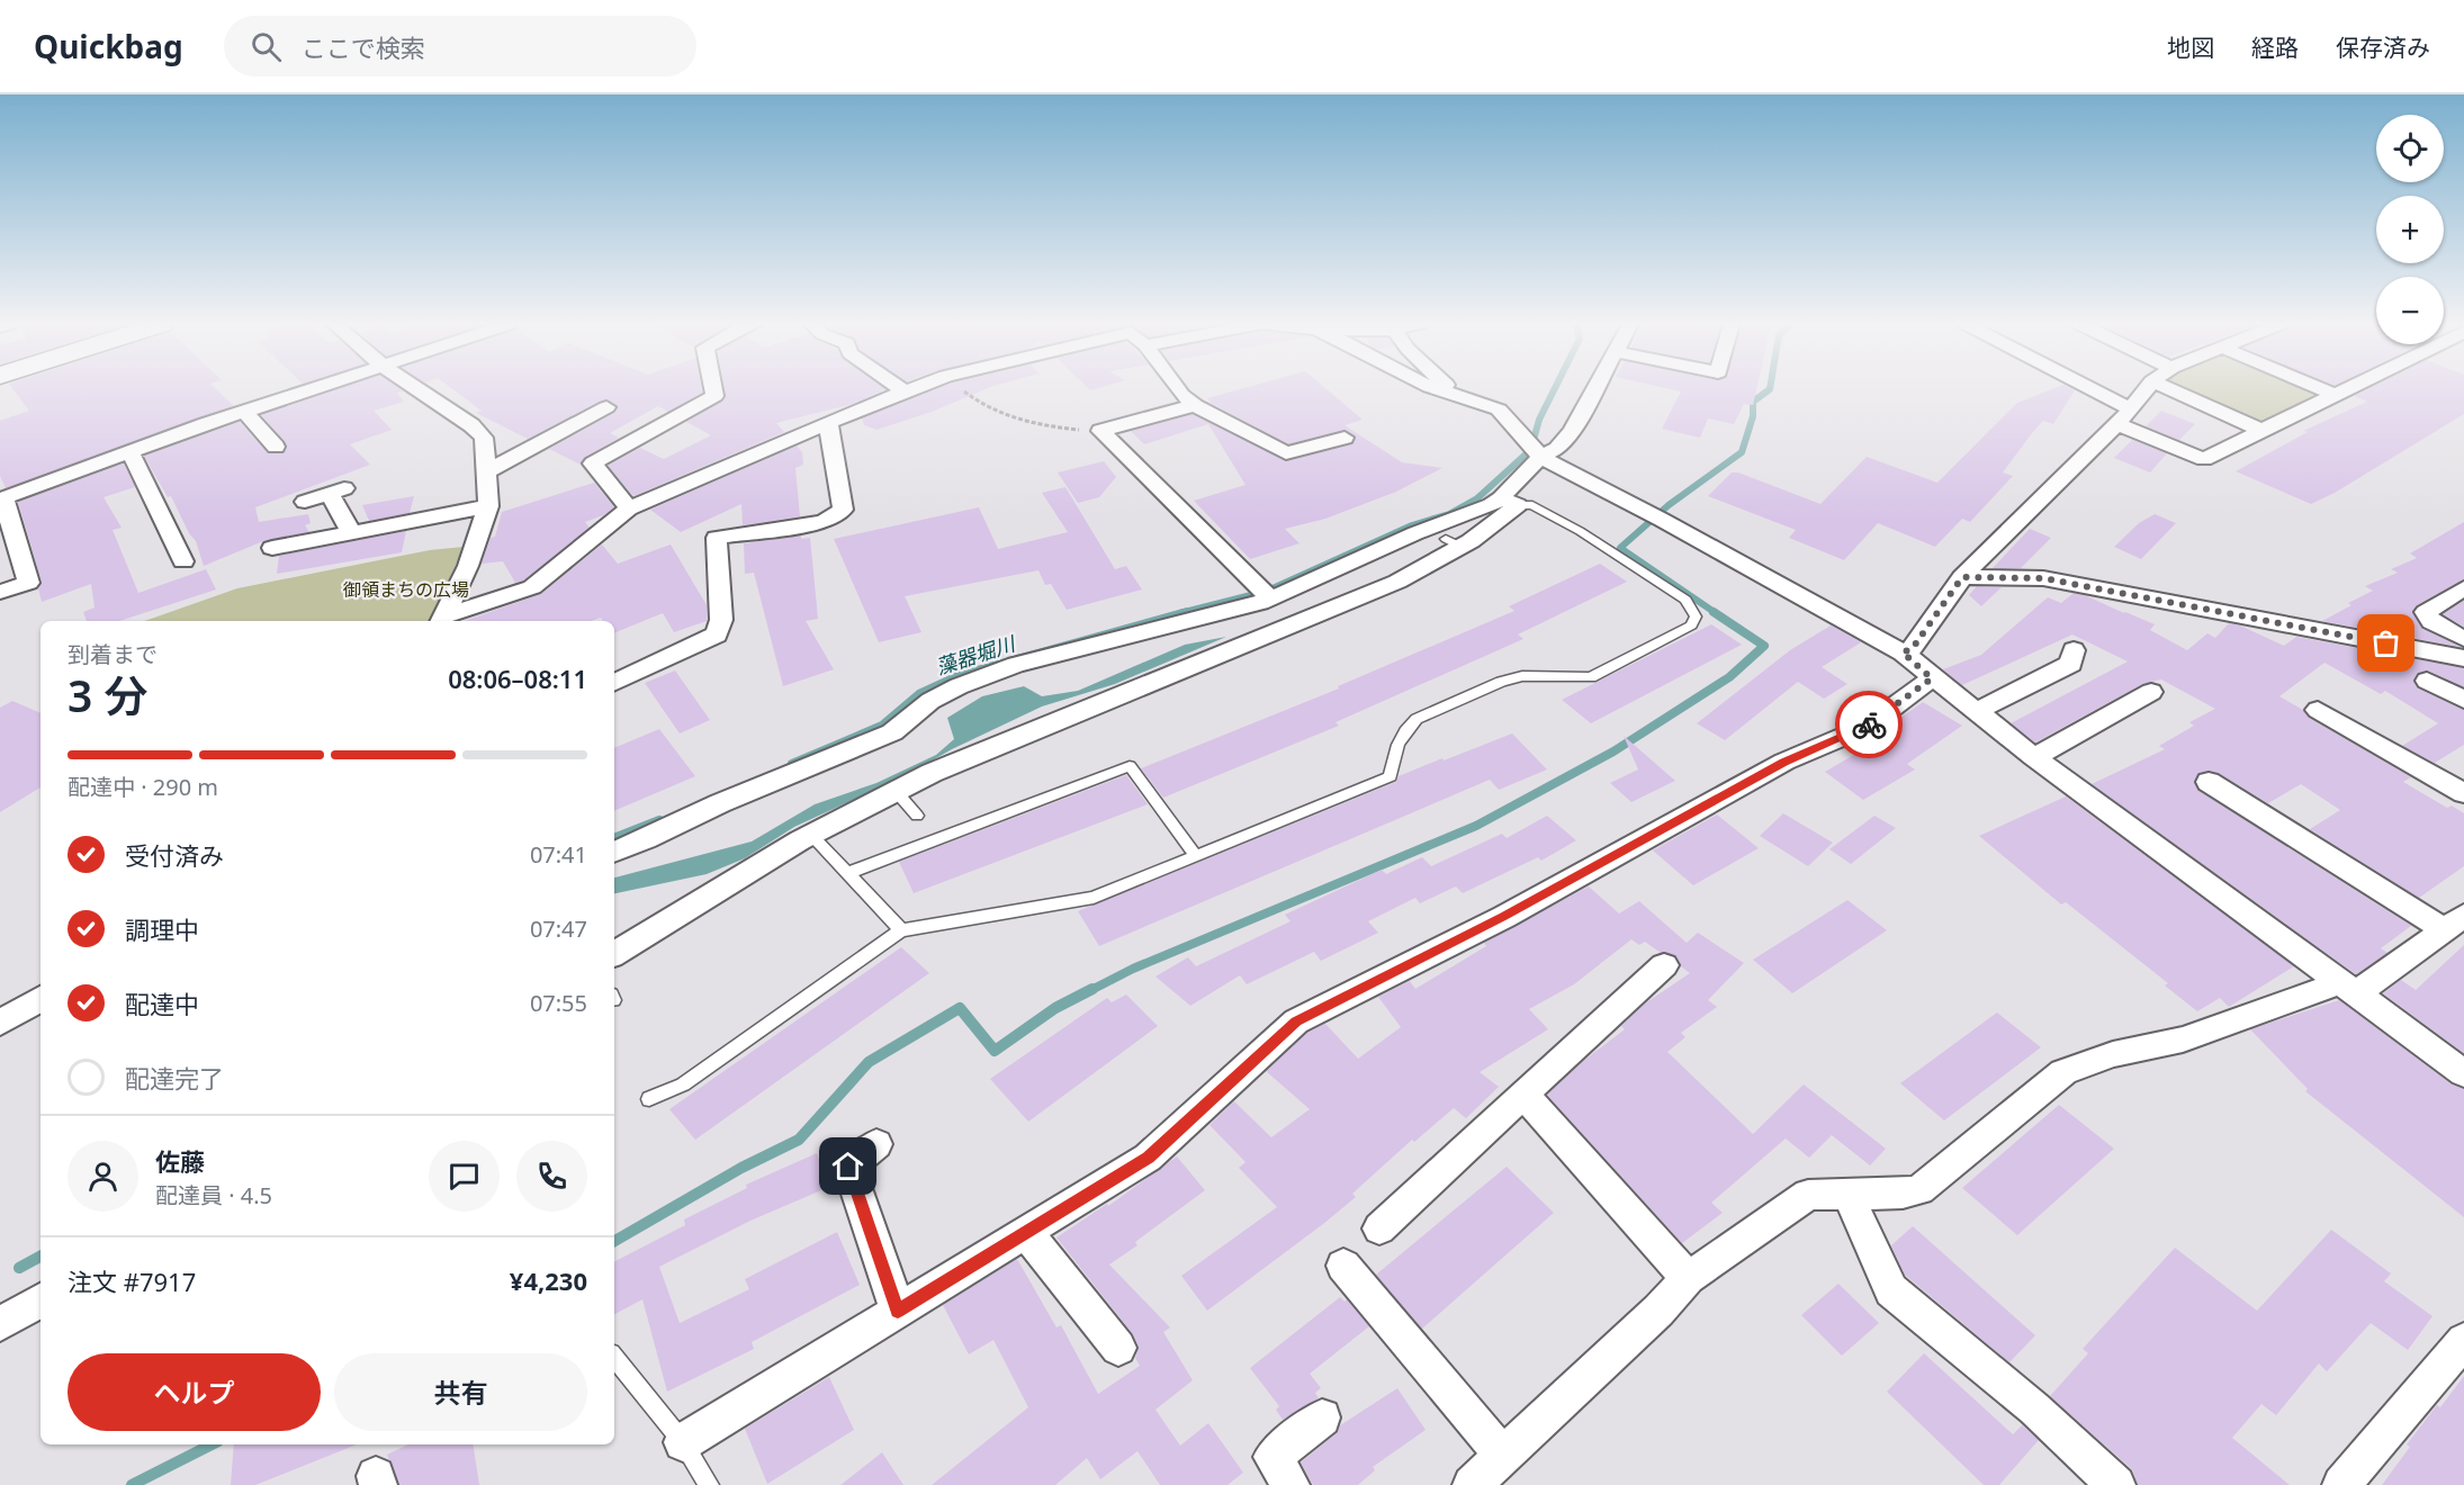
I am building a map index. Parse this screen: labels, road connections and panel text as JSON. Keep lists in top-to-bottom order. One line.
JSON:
{"water":["藻器堀川"],"parks":["御領まちの広場"],"page":{"header":"Quickbag","search":"ここで検索","nav":["地図","経路","保存済み"],"map_buttons":["+","−"],"heading":["3 分","到着まで","08:06–08:11"],"panel":["佐藤","配達員 · 4.5","注文 #7917","¥4,230"],"bar":"配達中 · 290 m","list":[["受付済み","07:41"],["調理中","07:47"],["配達中","07:55"],"配達完了"],"buttons":["ヘルプ","共有"]}}
